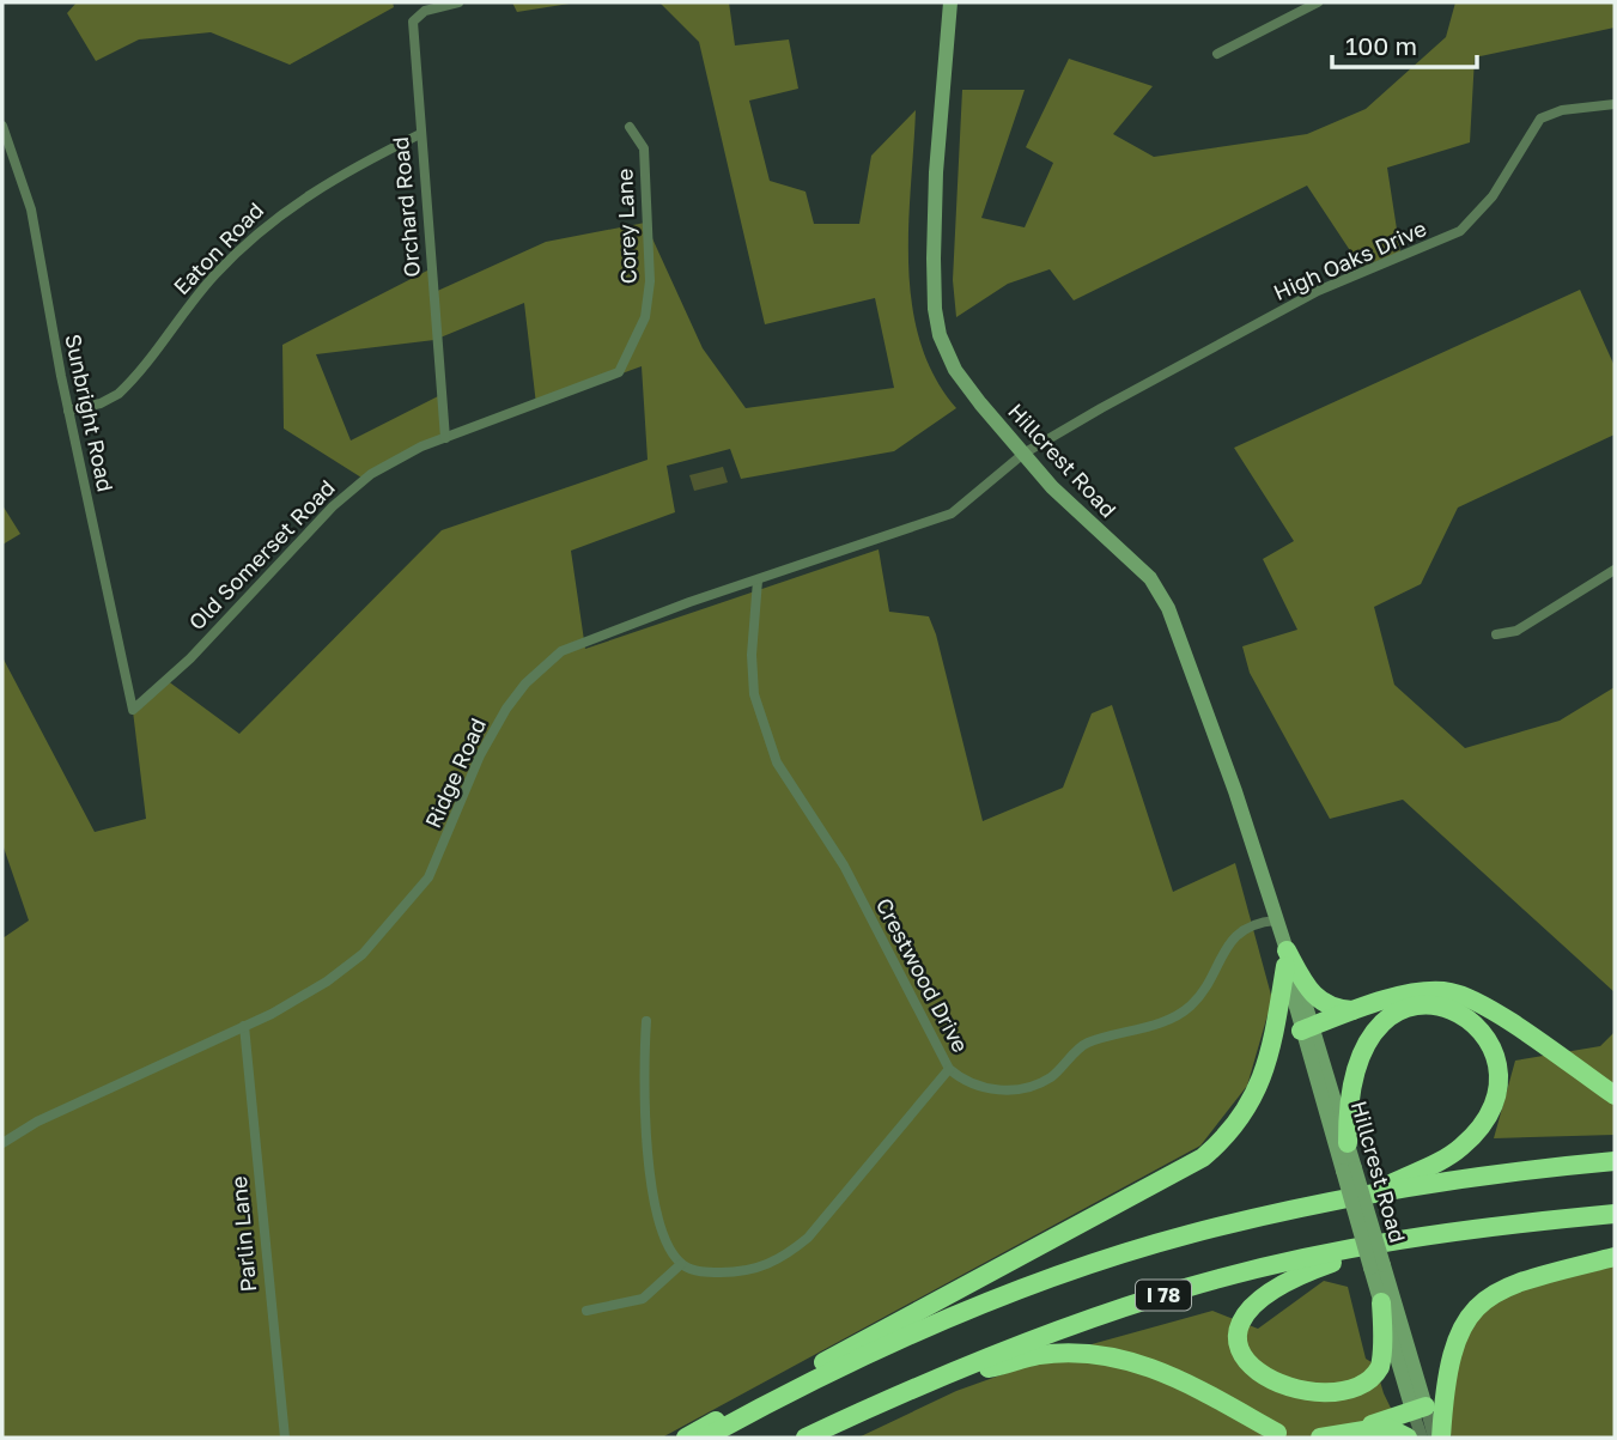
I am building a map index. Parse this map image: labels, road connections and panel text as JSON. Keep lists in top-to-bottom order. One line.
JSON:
{"streets":{"highway":["I 78"],"main road":["Hillcrest Road"],"street":["Orchard Road","Corey Lane","Eaton Road","High Oaks Drive","Sunbright Road","Old Somerset Road","Ridge Road","Crestwood Drive","Parlin Lane"]},"crossings":[["Orchard Road","Eaton Road"],["Orchard Road","Old Somerset Road"],["Corey Lane","Old Somerset Road"],["Eaton Road","Sunbright Road"],["High Oaks Drive","Hillcrest Road"],["High Oaks Drive","Ridge Road"],["Sunbright Road","Old Somerset Road"],["Hillcrest Road","Ridge Road"],["Hillcrest Road","Crestwood Drive"],["Ridge Road","Crestwood Drive"],["Ridge Road","Parlin Lane"]],"scale_bar":"100 m"}
